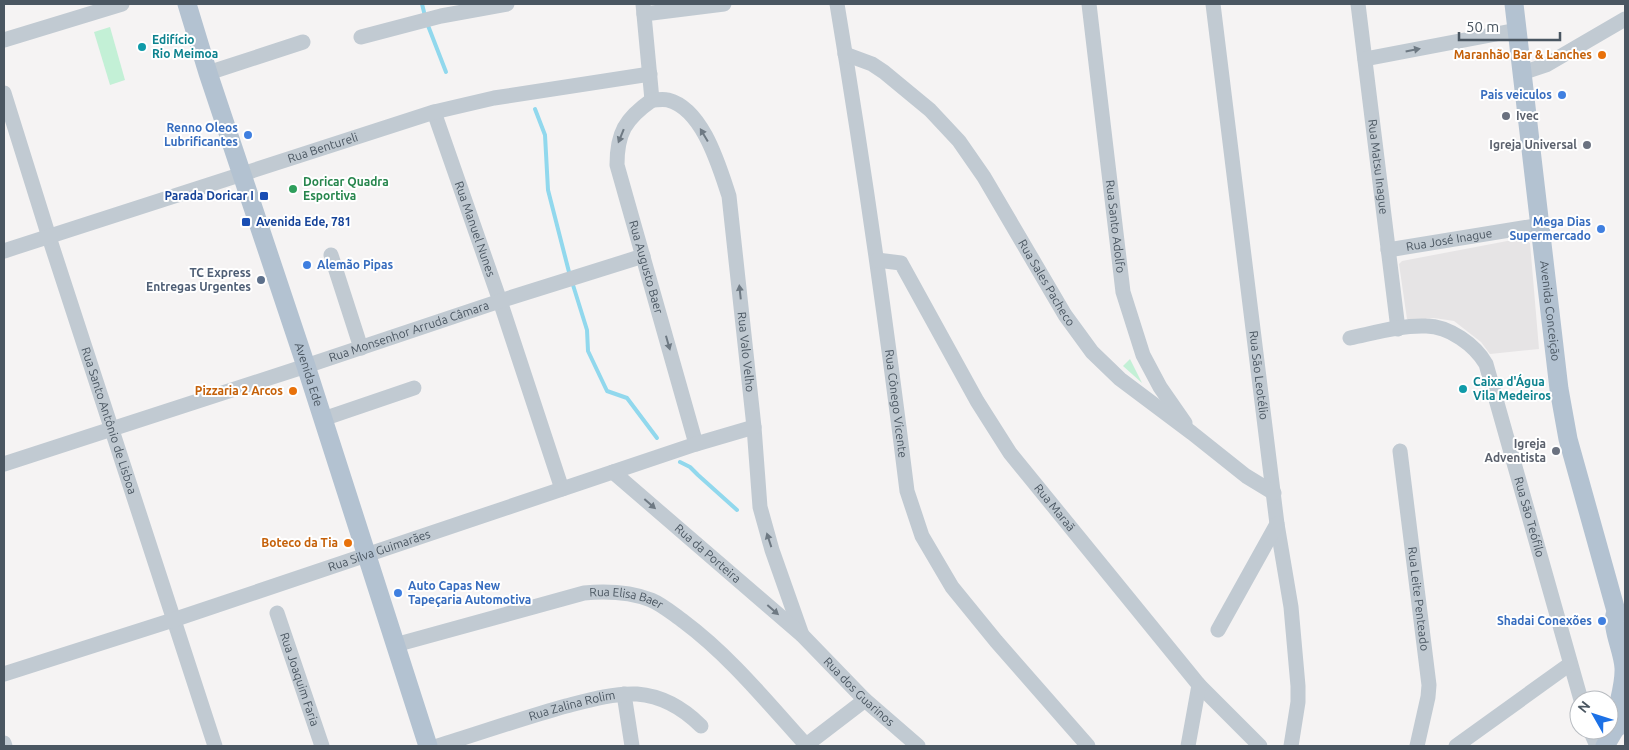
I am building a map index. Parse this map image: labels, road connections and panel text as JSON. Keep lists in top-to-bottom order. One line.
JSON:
{"streets":{"main road":["Avenida Conceição","Avenida Ede"],"street":["Rua Bentureli","Rua Matsu Inague","Rua Santo Adolfo","Rua Manuel Nunes","Rua José Inague","Rua Augusto Baer","Rua Sales Pacheco","Rua Monsenhor Arruda Câmara","Rua Valo Velho","Rua São Leotélio","Rua Cônego Vicente","Rua Santo Antônio de Lisboa","Rua Maraã","Rua São Teófilo","Rua Silva Guimarães","Rua da Porteira","Rua Leite Penteado","Rua Elisa Baer","Rua Joaquim Faria","Rua dos Guarinos","Rua Zalina Rolim"]},"crossings":[["Rua Bentureli","Rua Manuel Nunes"],["Rua Bentureli","Avenida Ede"],["Rua Bentureli","Rua Santo Antônio de Lisboa"],["Rua Matsu Inague","Rua José Inague"],["Rua Matsu Inague","Rua São Teófilo"],["Rua Santo Adolfo","Rua Sales Pacheco"],["Rua Manuel Nunes","Rua Monsenhor Arruda Câmara"],["Rua Manuel Nunes","Rua Silva Guimarães"],["Rua José Inague","Avenida Conceição"],["Rua Augusto Baer","Rua Monsenhor Arruda Câmara"],["Rua Augusto Baer","Rua Valo Velho"],["Rua Augusto Baer","Rua Silva Guimarães"],["Rua Sales Pacheco","Rua São Leotélio"],["Rua Sales Pacheco","Rua Cônego Vicente"],["Rua Monsenhor Arruda Câmara","Avenida Ede"],["Rua Monsenhor Arruda Câmara","Rua Santo Antônio de Lisboa"],["Rua Valo Velho","Rua Silva Guimarães"],["Rua Valo Velho","Rua da Porteira"],["Rua Valo Velho","Rua dos Guarinos"],["Avenida Ede","Rua Silva Guimarães"],["Avenida Ede","Rua Elisa Baer"],["Rua Cônego Vicente","Rua Maraã"],["Rua Santo Antônio de Lisboa","Rua Silva Guimarães"],["Rua Silva Guimarães","Rua da Porteira"],["Rua da Porteira","Rua dos Guarinos"]],"one_way":["Rua Augusto Baer","Rua Valo Velho","Rua da Porteira"],"places":{"other":["Edifício Rio Meimoa","Maranhão Bar & Lanches","Pais veiculos","Ivec","Renno Oleos Lubrificantes","Igreja Universal","Doricar Quadra Esportiva","Mega Dias Supermercado","Alemão Pipas","TC Express Entregas Urgentes","Caixa d'Água Vila Medeiros","Pizzaria 2 Arcos","Igreja Adventista","Boteco da Tia","Auto Capas New Tapeçaria Automotiva","Shadai Conexões"],"transit":["Parada Doricar I","Avenida Ede, 781"]},"scale_bar":"50 m","north":"top left"}
